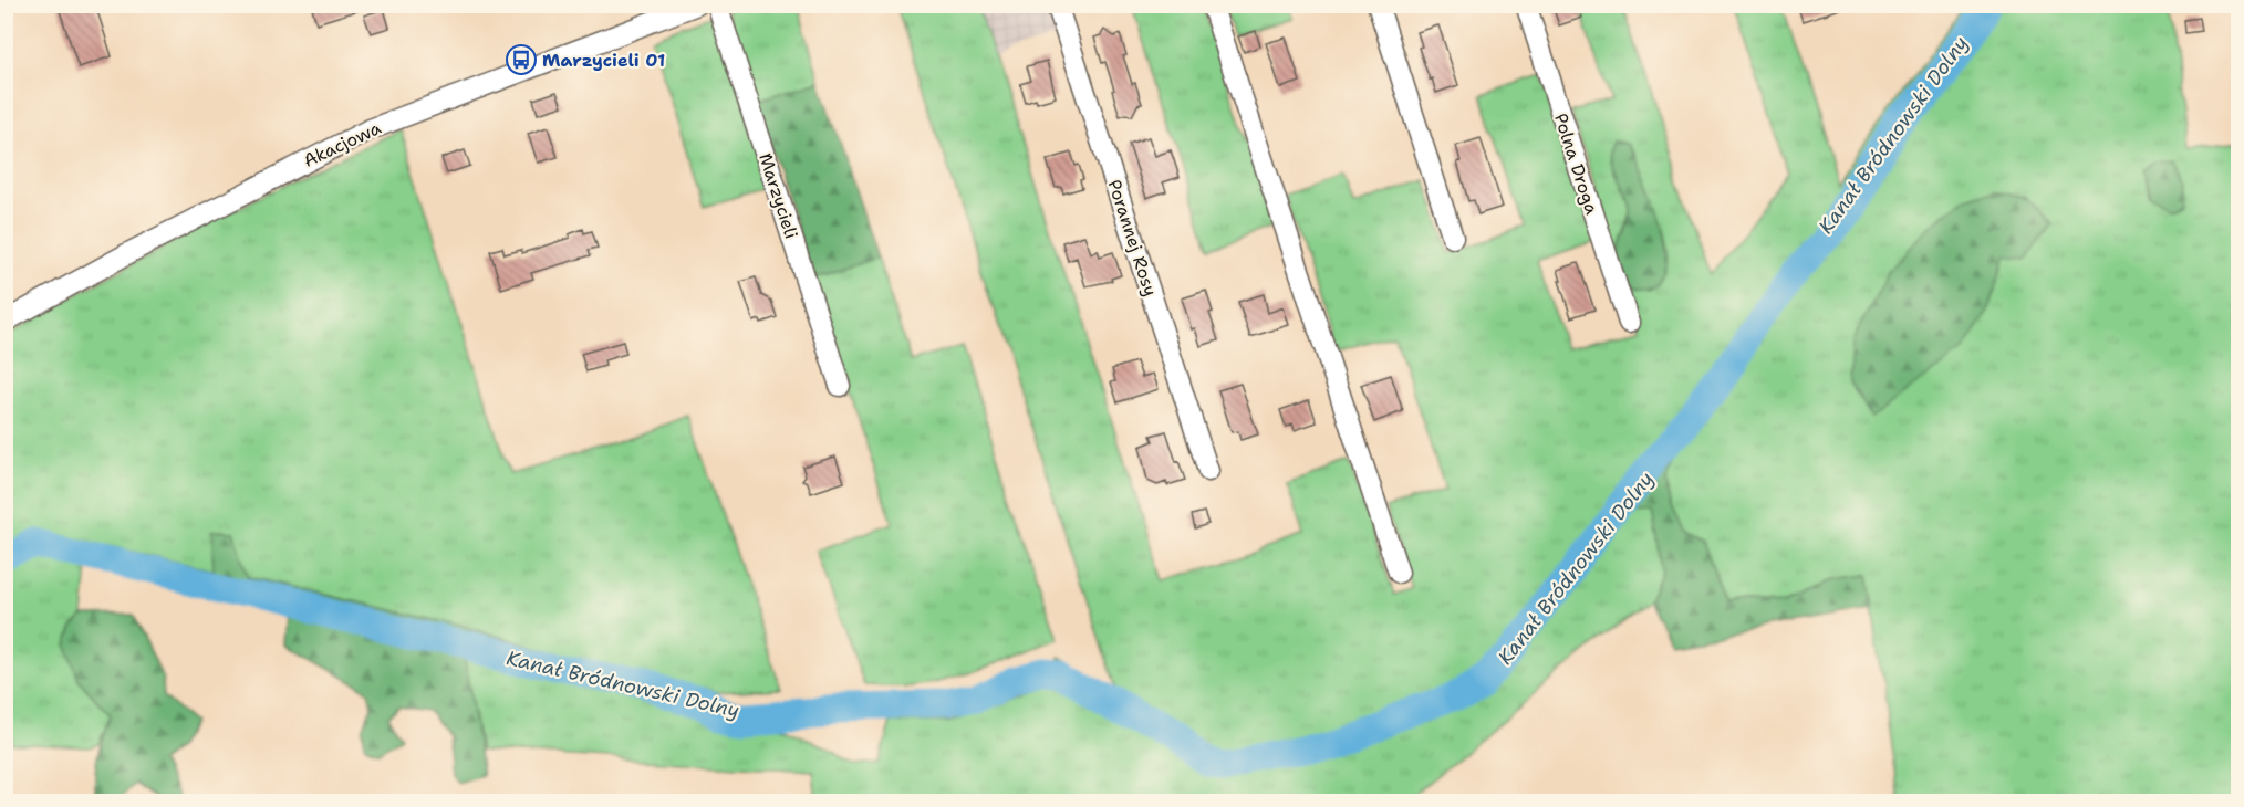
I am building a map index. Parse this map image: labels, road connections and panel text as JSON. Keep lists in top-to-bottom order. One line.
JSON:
{"streets":{"street":["Akacjowa","Polna Droga","Marzycieli","Porannej Rosy"]},"water":["Kanał Bródnowski Dolny"],"places":{"bus stop":["Marzycieli 01"]}}
